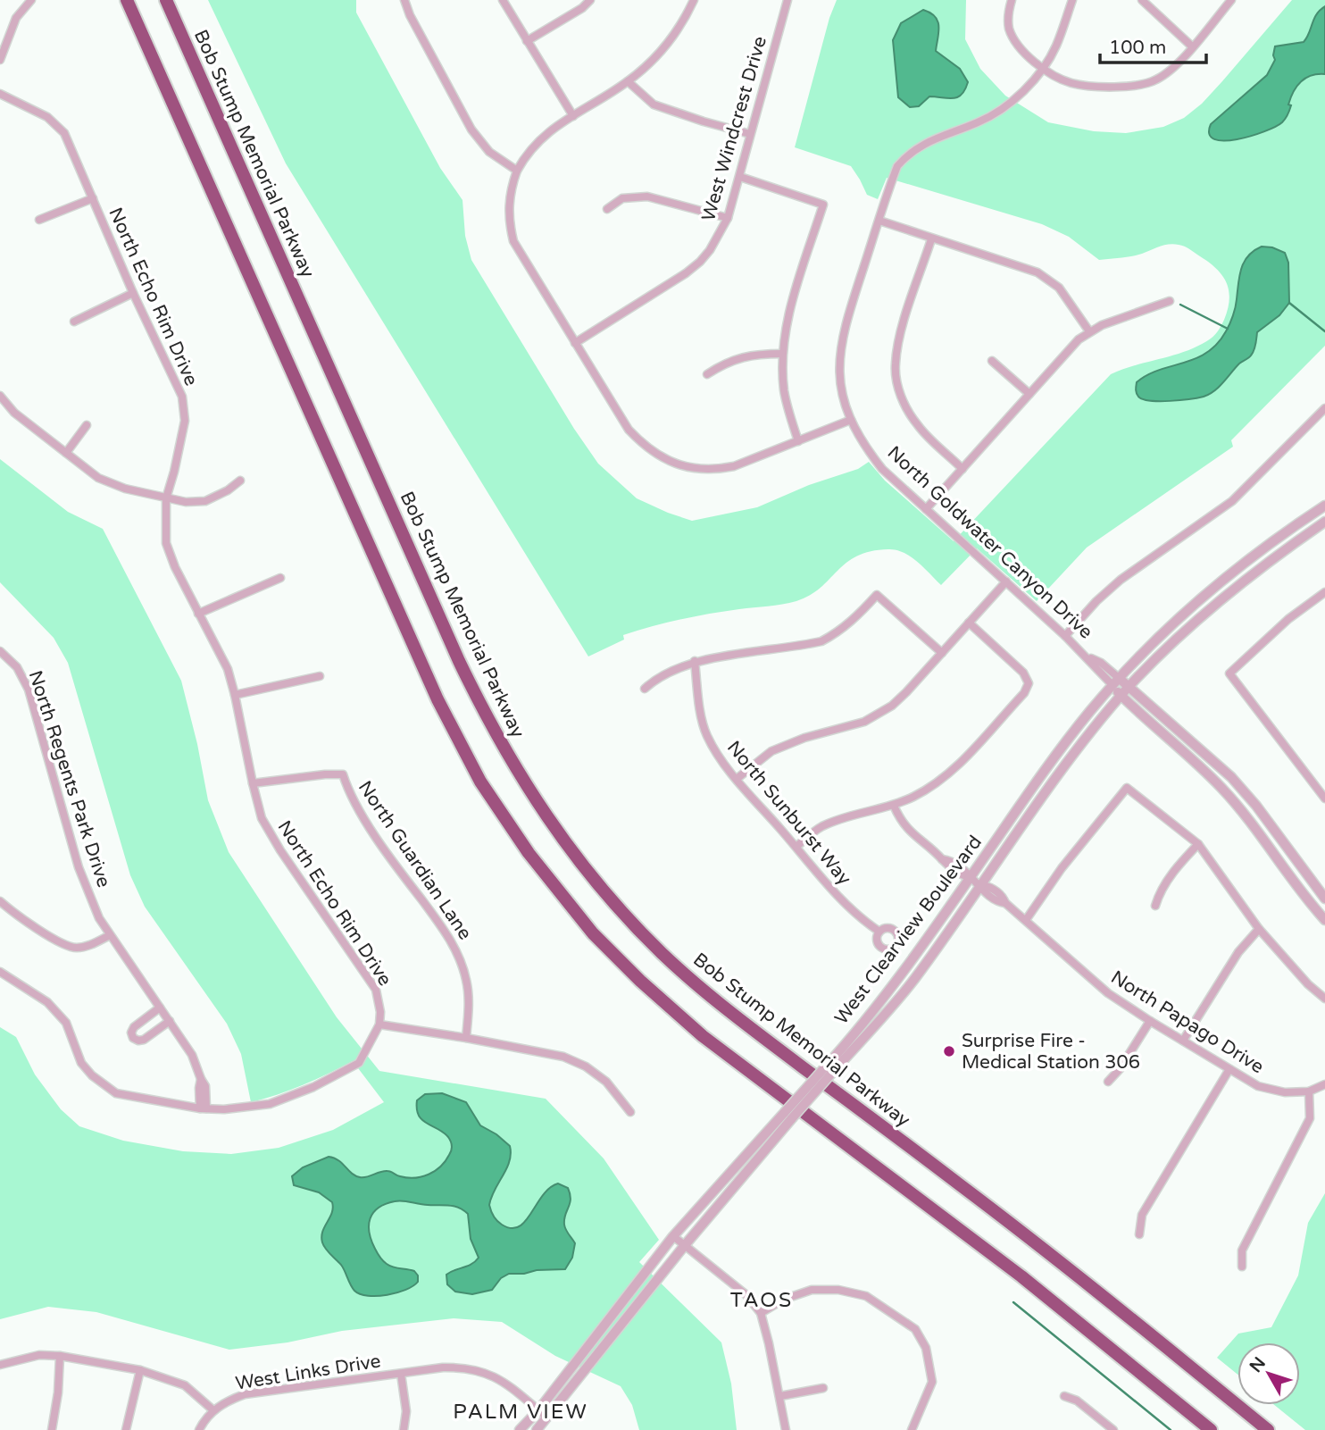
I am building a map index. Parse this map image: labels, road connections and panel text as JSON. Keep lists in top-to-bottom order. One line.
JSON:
{"streets":{"highway":["Bob Stump Memorial Parkway"],"street":["West Windcrest Drive","North Echo Rim Drive","North Goldwater Canyon Drive","North Regents Park Drive","North Sunburst Way","North Guardian Lane","West Clearview Boulevard","North Papago Drive","West Links Drive"]},"crossings":[["North Echo Rim Drive","North Guardian Lane"],["North Goldwater Canyon Drive","West Clearview Boulevard"],["West Clearview Boulevard","North Papago Drive"],["West Clearview Boulevard","West Links Drive"]],"districts":["TAOS","PALM VIEW"],"places":["Surprise Fire - Medical Station 306"],"scale_bar":"100 m","north":"top left"}
